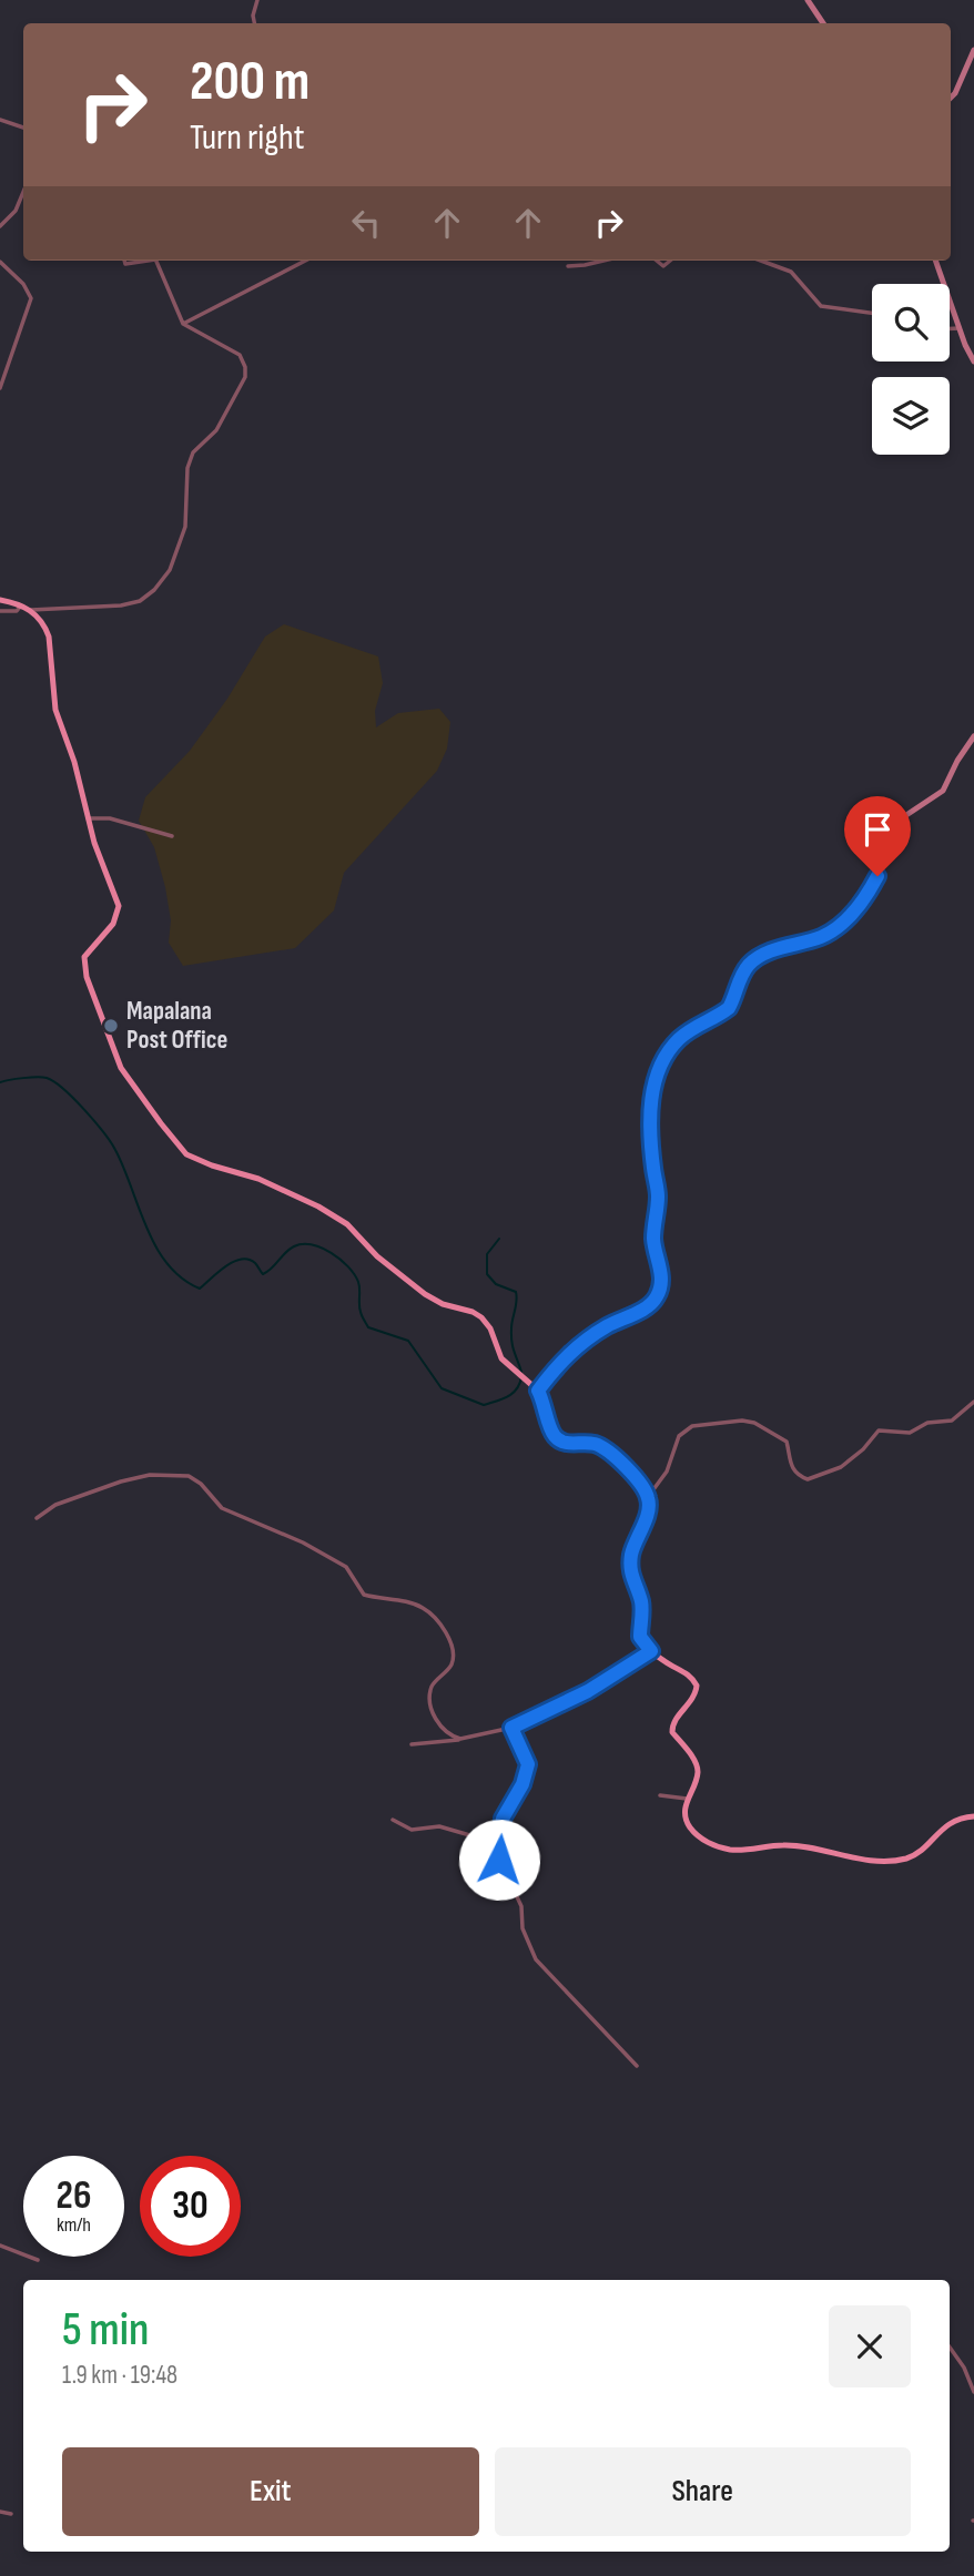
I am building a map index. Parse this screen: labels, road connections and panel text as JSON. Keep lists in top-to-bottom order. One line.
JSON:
{"places":["Mapalana Post Office"],"page":{"turn":["200 m","Turn right"],"speed":"26 km/h","limit":"30","heading":["5 min","1.9 km · 19:48"],"buttons":["Exit","Share"]}}
